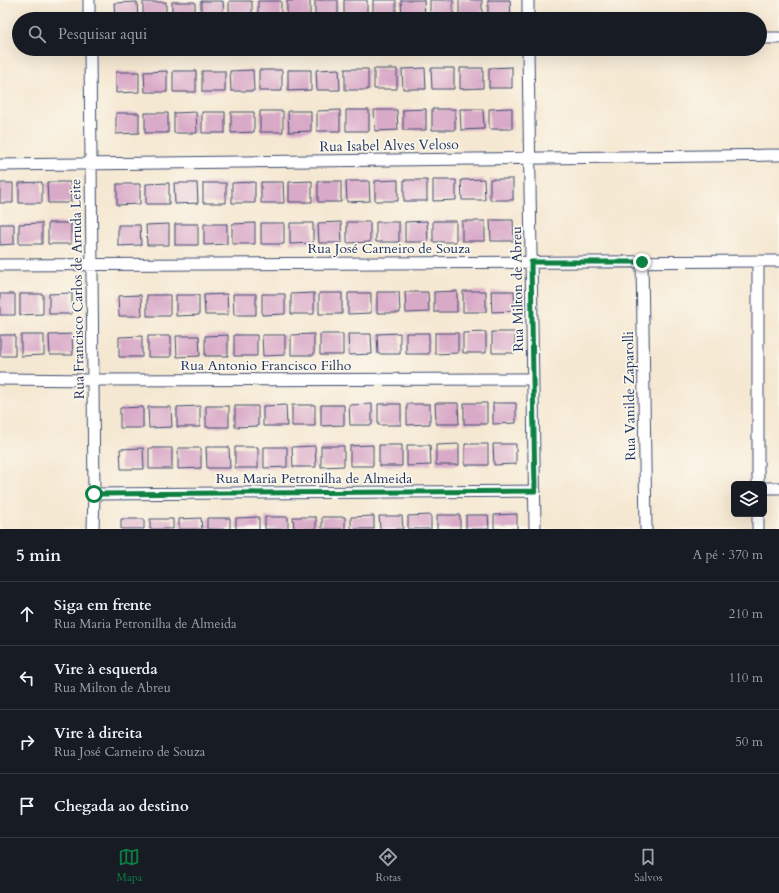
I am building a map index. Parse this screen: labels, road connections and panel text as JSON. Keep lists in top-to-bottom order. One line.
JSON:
{"streets":{"street":["Rua Isabel Alves Veloso","Rua José Carneiro de Souza","Rua Francisco Carlos de Arruda Leite","Rua Milton de Abreu","Rua Antonio Francisco Filho","Rua Vanilde Zaparolli","Rua Maria Petronilha de Almeida"]},"crossings":[["Rua Isabel Alves Veloso","Rua Francisco Carlos de Arruda Leite"],["Rua Isabel Alves Veloso","Rua Milton de Abreu"],["Rua José Carneiro de Souza","Rua Francisco Carlos de Arruda Leite"],["Rua José Carneiro de Souza","Rua Milton de Abreu"],["Rua José Carneiro de Souza","Rua Vanilde Zaparolli"],["Rua Francisco Carlos de Arruda Leite","Rua Antonio Francisco Filho"],["Rua Francisco Carlos de Arruda Leite","Rua Maria Petronilha de Almeida"],["Rua Milton de Abreu","Rua Antonio Francisco Filho"],["Rua Milton de Abreu","Rua Maria Petronilha de Almeida"]],"page":{"search":"Pesquisar aqui","heading":["5 min","A pé · 370 m"],"list":[["Siga em frente","Rua Maria Petronilha de Almeida","210 m"],["Vire à esquerda","Rua Milton de Abreu","110 m"],["Vire à direita","Rua José Carneiro de Souza","50 m"],"Chegada ao destino"],"nav":["Mapa","Rotas","Salvos"]}}
